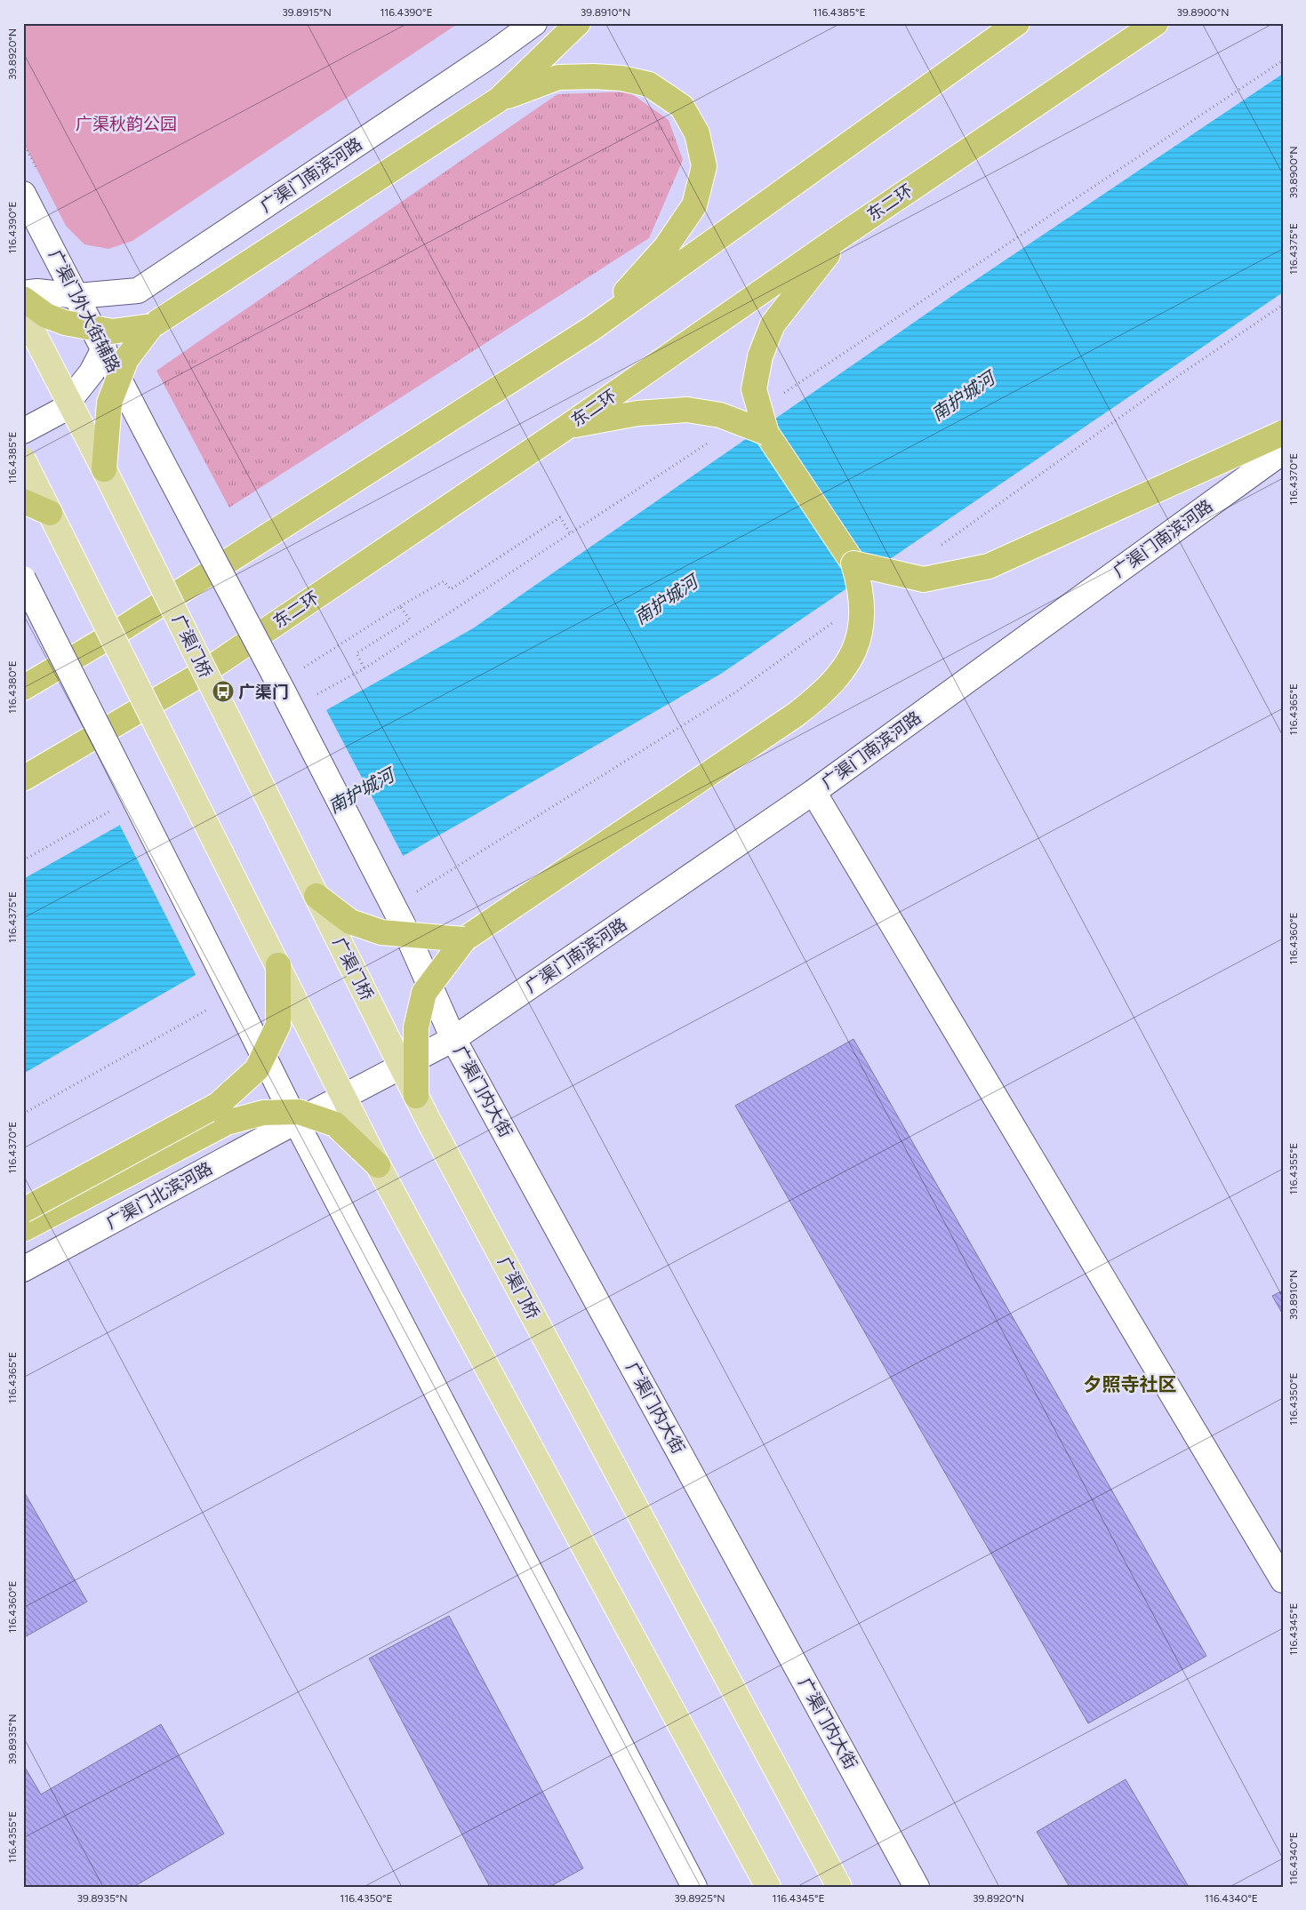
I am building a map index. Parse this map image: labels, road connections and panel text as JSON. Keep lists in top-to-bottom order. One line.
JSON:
{"streets":{"highway":["东二环"],"main road":["广渠门桥"],"street":["广渠门南滨河路","广渠门外大街辅路","广渠门内大街","广渠门北滨河路"]},"crossings":[["广渠门南滨河路","广渠门外大街辅路"],["广渠门南滨河路","广渠门内大街"],["广渠门南滨河路","广渠门北滨河路"],["广渠门外大街辅路","广渠门内大街"]],"districts":["夕照寺社区"],"water":["南护城河"],"parks":["广渠秋韵公园"],"places":{"bus stop":["广渠门"]},"coordinates":["39.8915°N","116.4390°E","39.8910°N","116.4385°E","39.8900°N","39.8920°N","116.4375°E","116.4370°E","116.4380°E","116.4365°E","116.4360°E","116.4355°E","116.4350°E","116.4345°E","39.8935°N","116.4340°E","39.8925°N"]}
